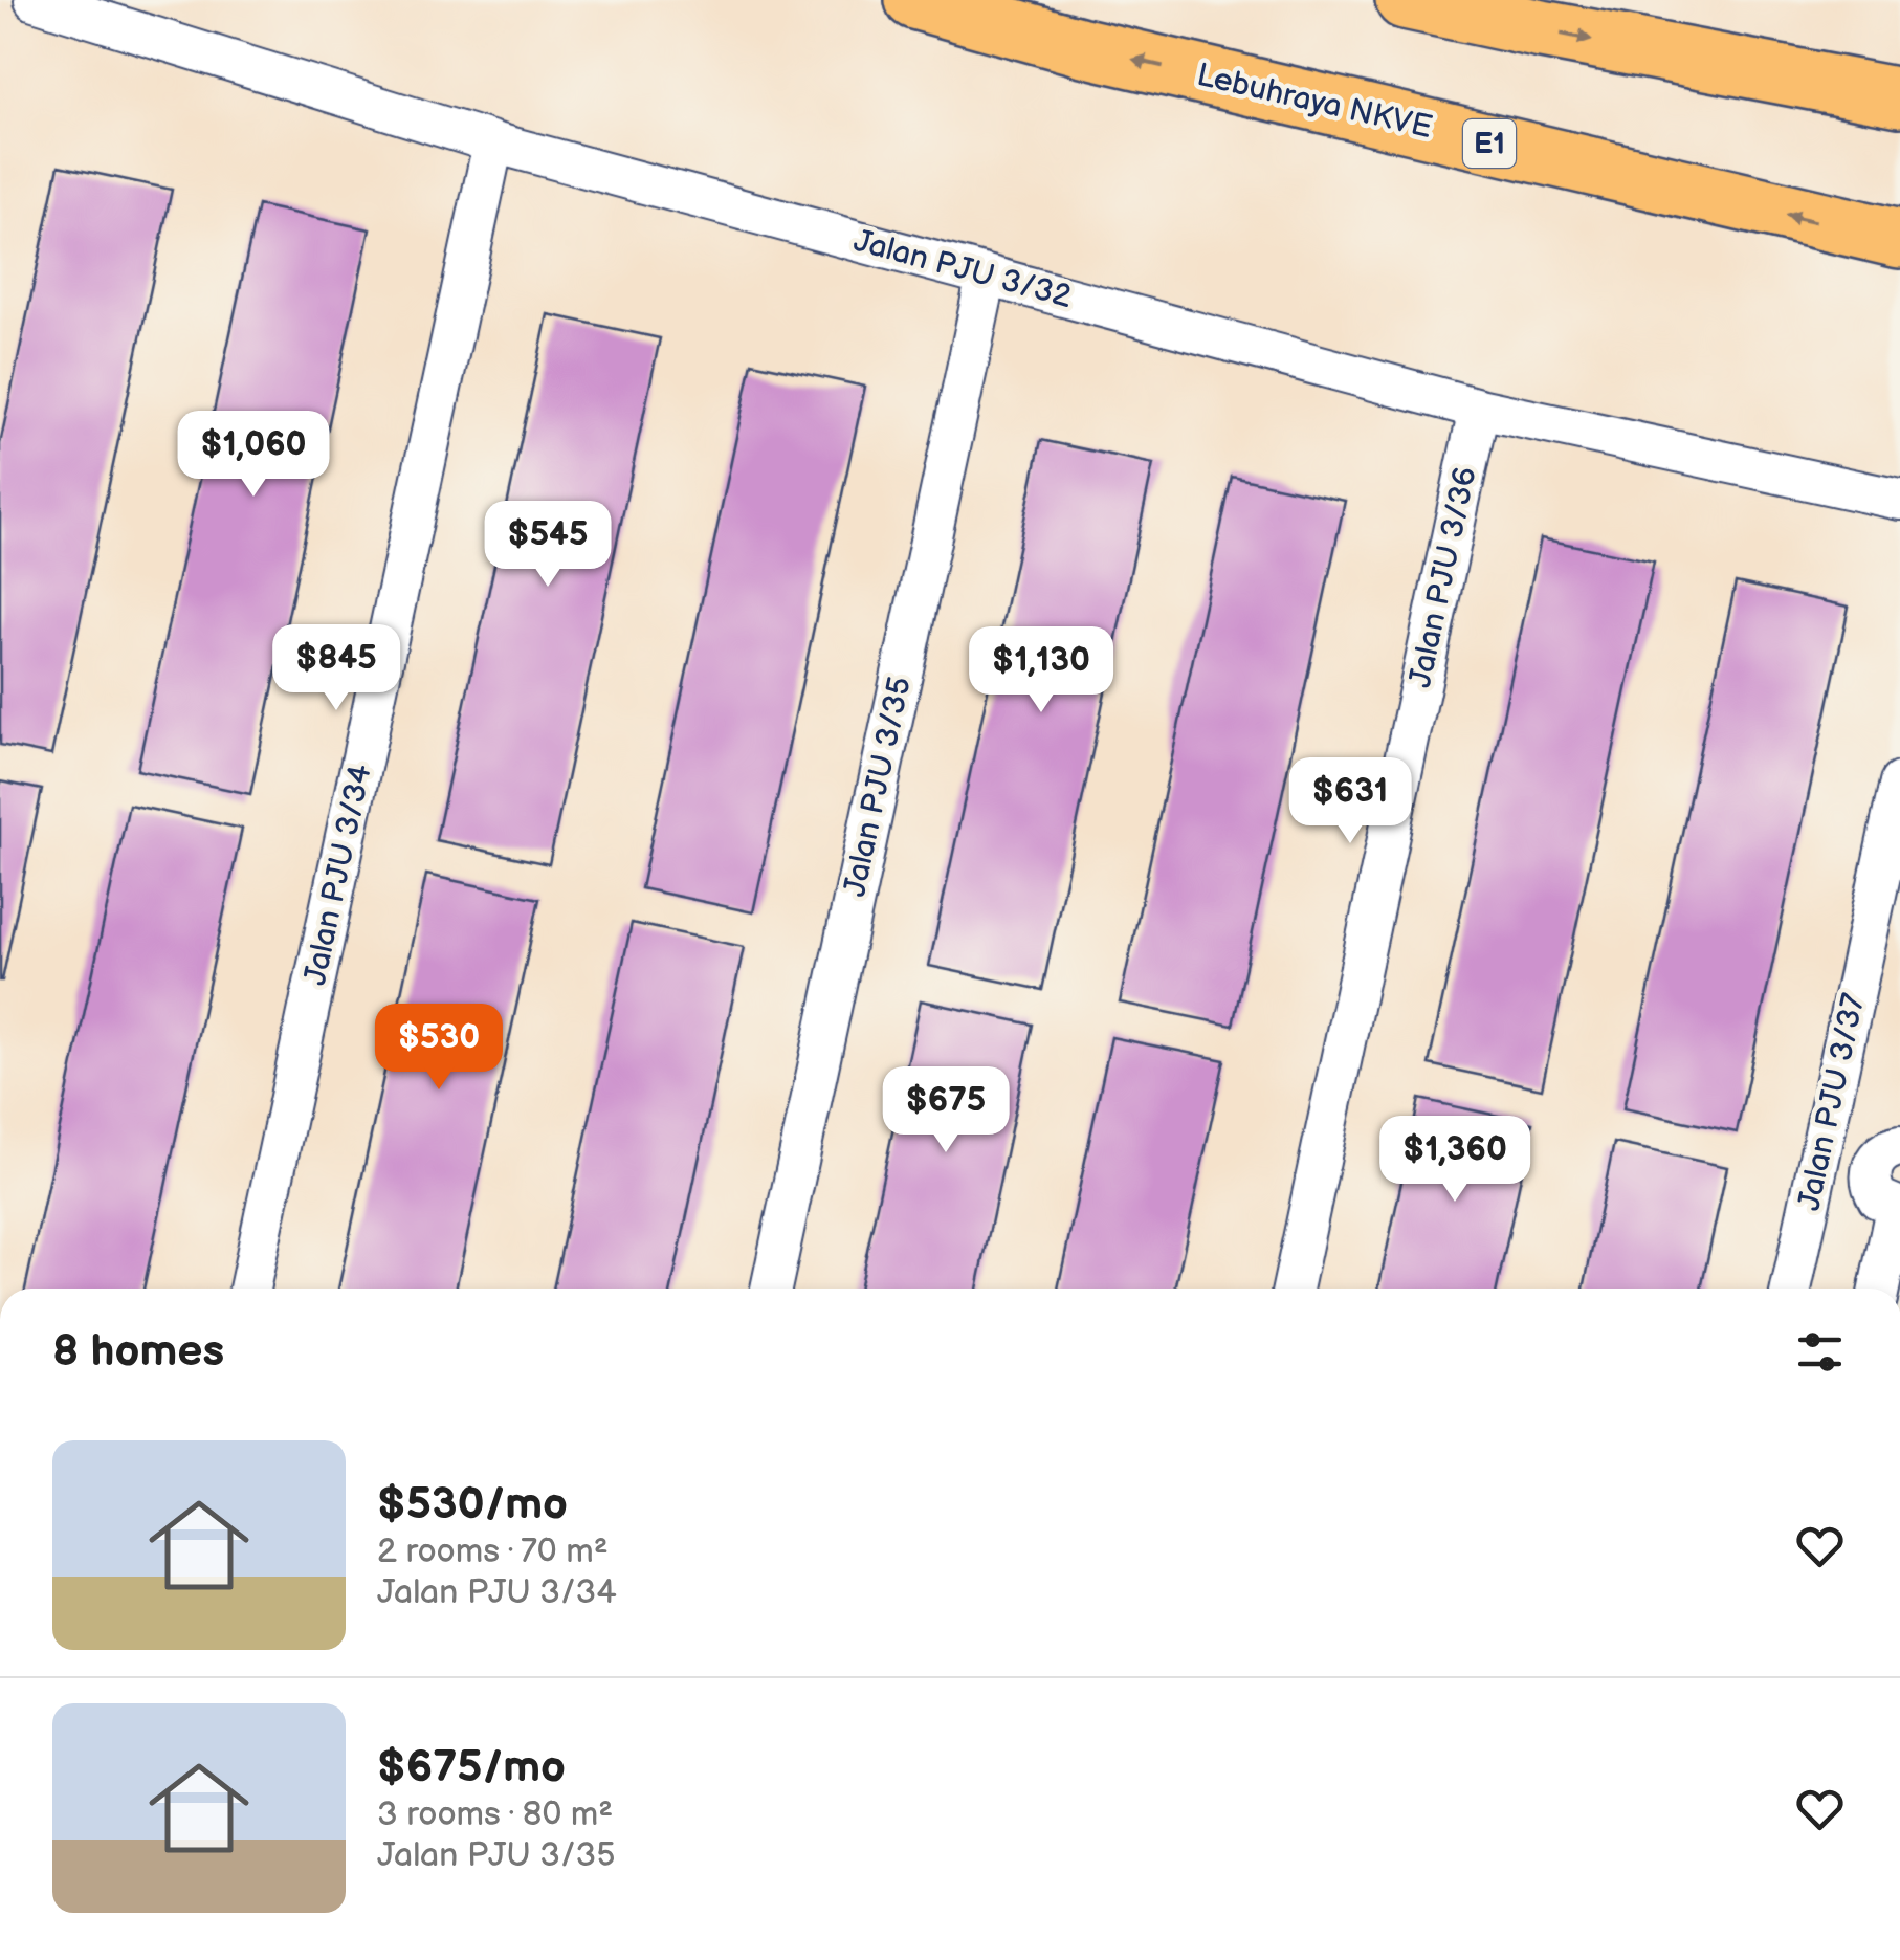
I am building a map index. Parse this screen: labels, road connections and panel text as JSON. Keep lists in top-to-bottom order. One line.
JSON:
{"streets":{"highway":["Lebuhraya NKVE","E1"],"street":["Jalan PJU 3/32","Jalan PJU 3/36","Jalan PJU 3/35","Jalan PJU 3/34","Jalan PJU 3/37"]},"crossings":[["Jalan PJU 3/32","Jalan PJU 3/36"],["Jalan PJU 3/32","Jalan PJU 3/35"],["Jalan PJU 3/32","Jalan PJU 3/34"]],"page":{"price":["$1,060","$545","$845","$1,130","$631","$530","$675","$1,360"],"heading":"8 homes","list":[{"name":"$530/mo","note":"2 rooms · 70 m² · Jalan PJU 3/34"},{"name":"$675/mo","note":"3 rooms · 80 m² · Jalan PJU 3/35"}]}}
